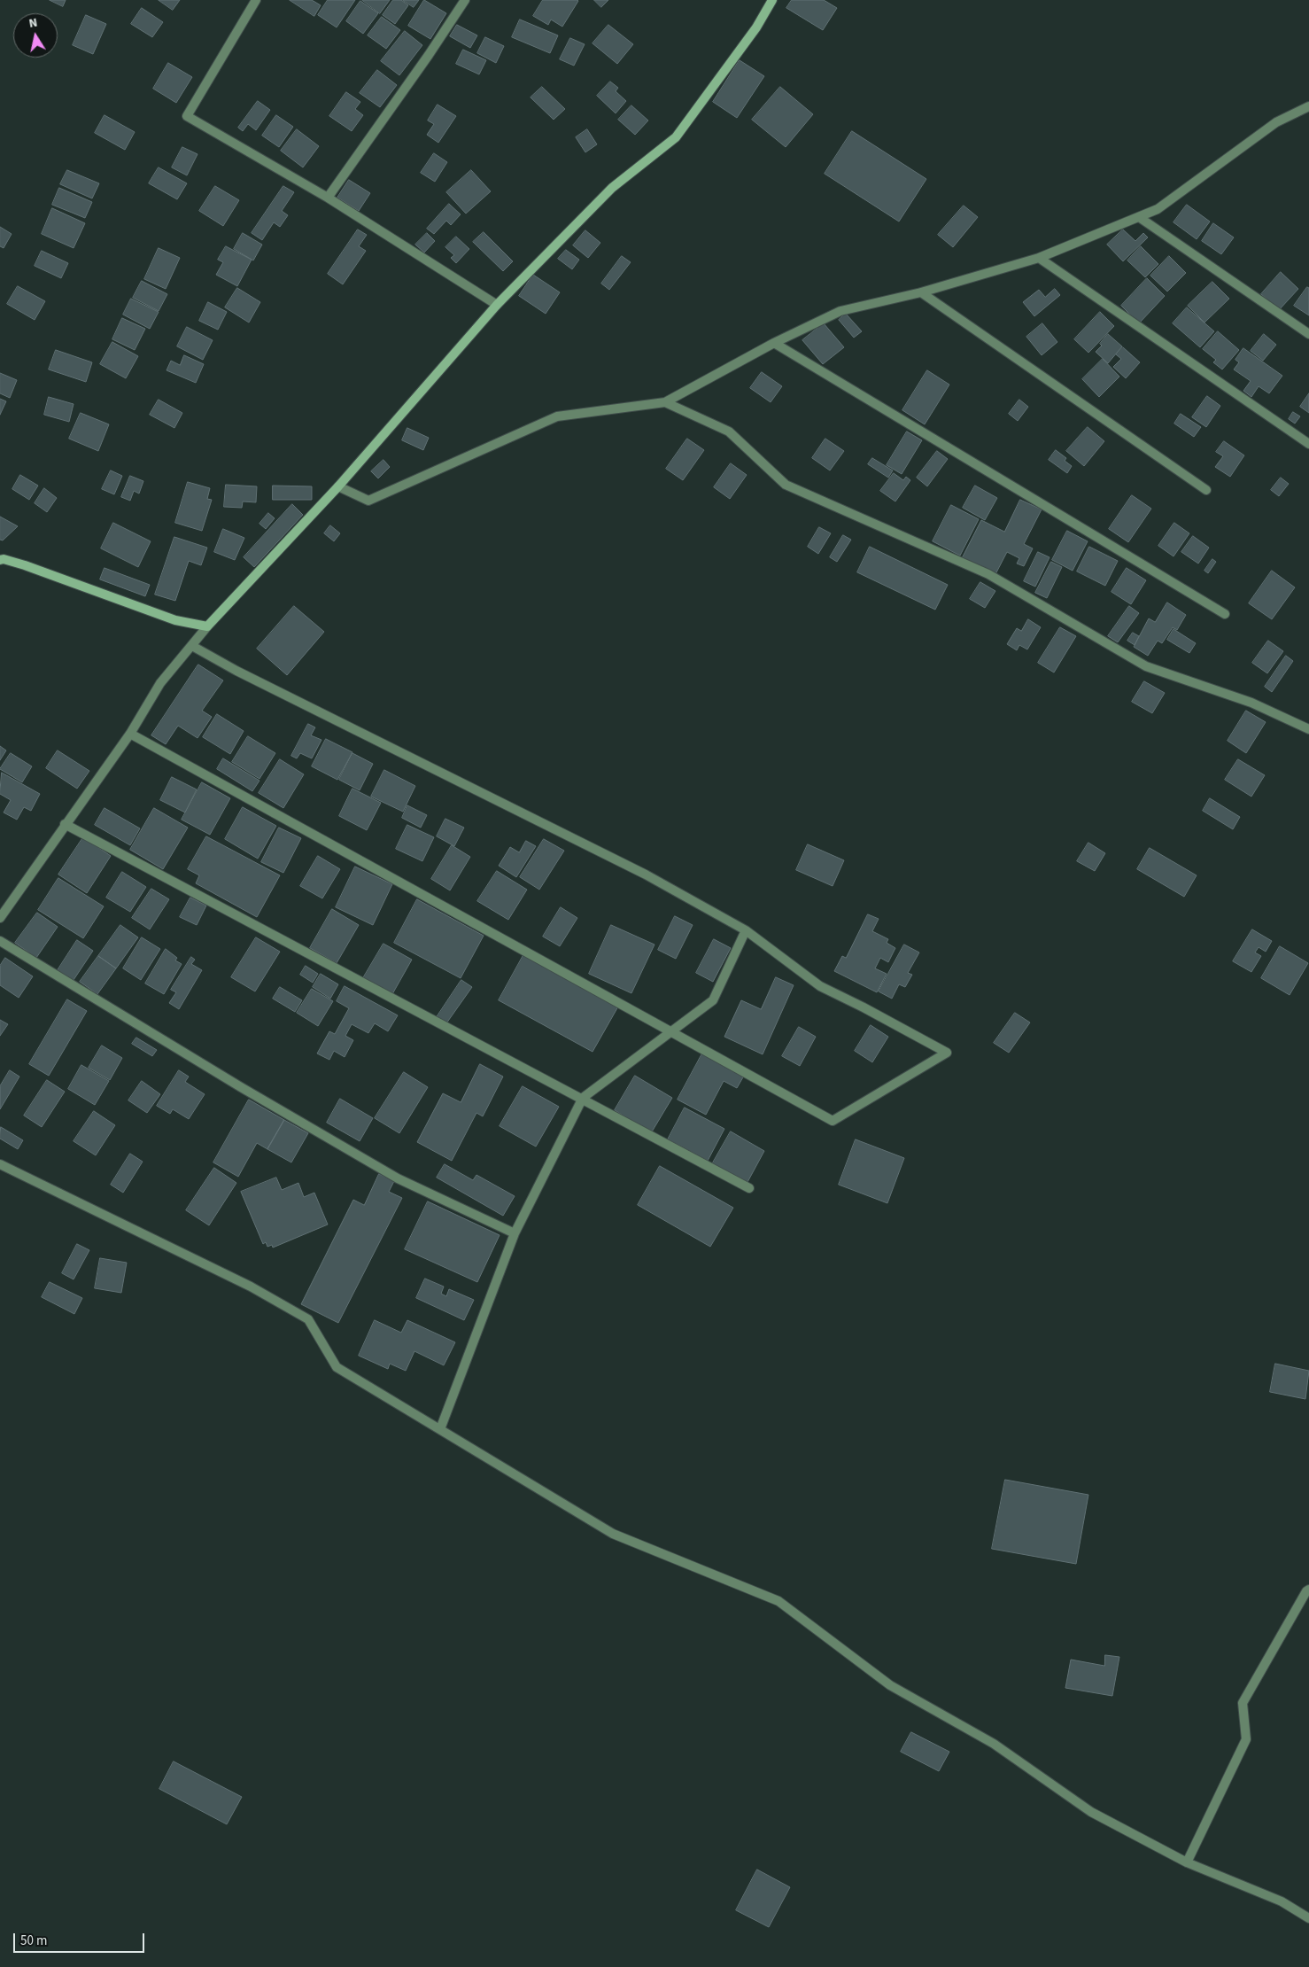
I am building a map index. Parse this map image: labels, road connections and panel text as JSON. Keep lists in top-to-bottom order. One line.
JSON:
{"scale_bar":"50 m","north":"top"}
